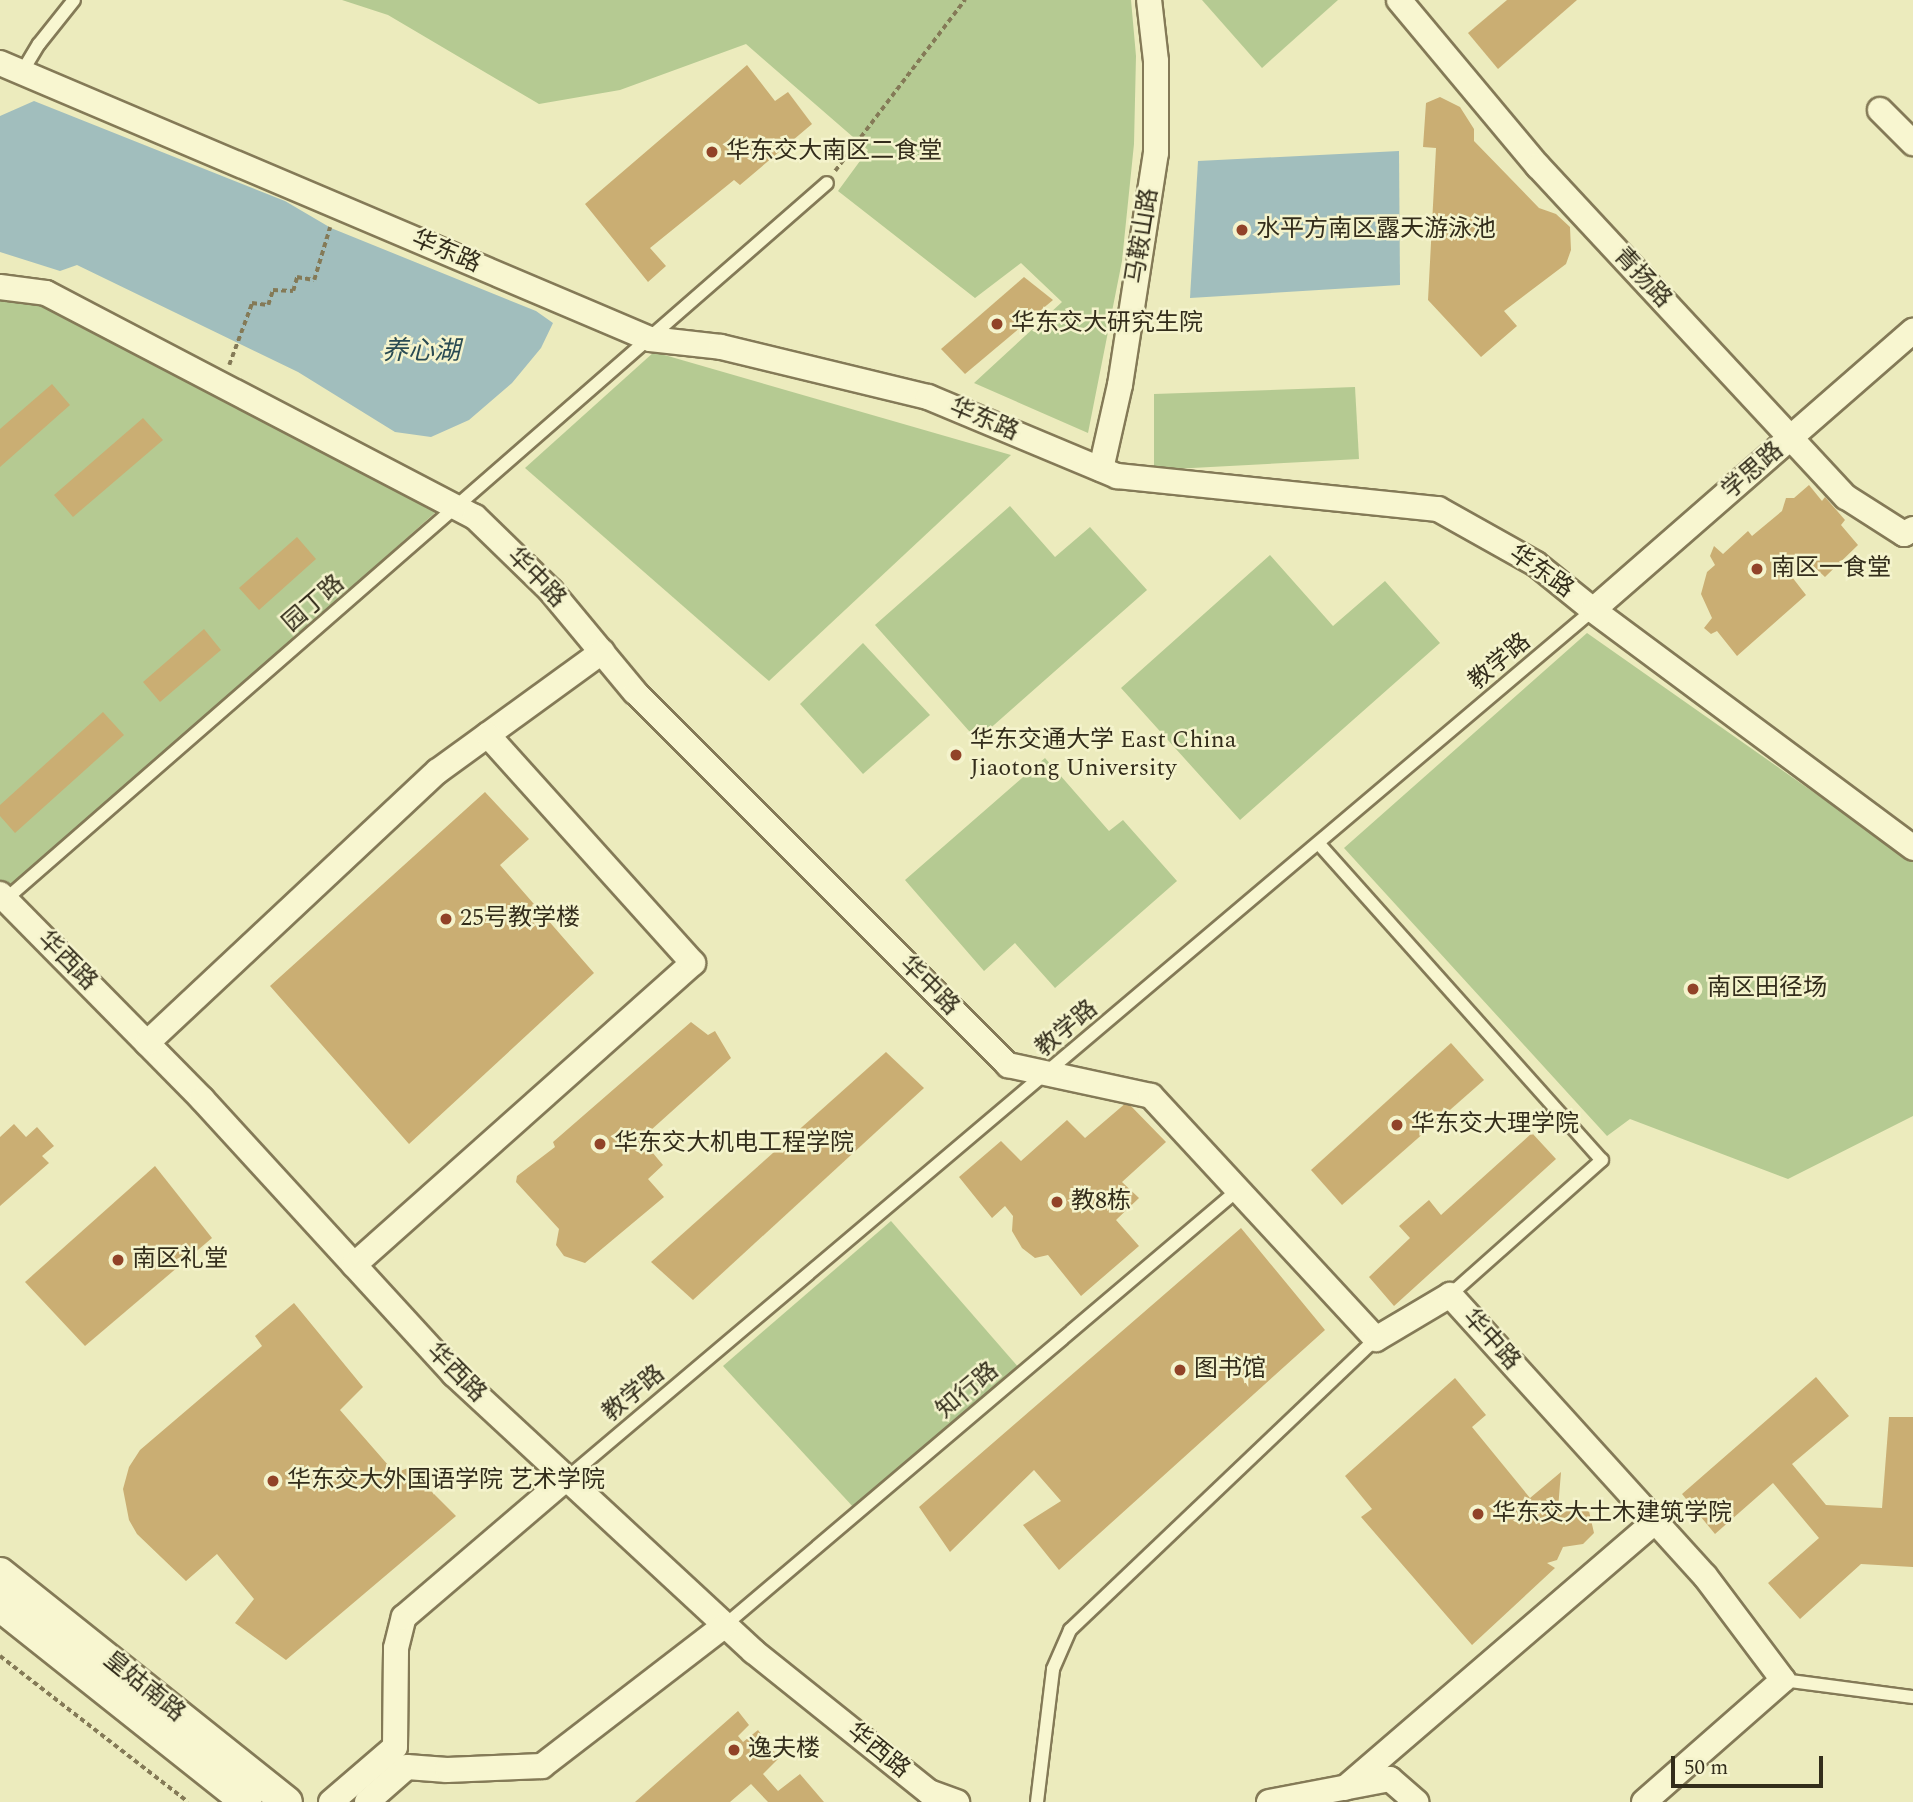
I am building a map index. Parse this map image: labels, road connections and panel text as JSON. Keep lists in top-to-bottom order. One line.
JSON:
{"streets":{"street":["马鞍山路","华东路","青扬路","学思路","华中路","华西路","皇姑南路"],"lane":["园丁路","教学路","知行路"]},"crossings":[["马鞍山路","华东路"],["华东路","学思路"],["华东路","园丁路"],["华东路","教学路"],["青扬路","学思路"],["学思路","教学路"],["华中路","园丁路"],["华中路","教学路"],["华中路","知行路"],["园丁路","华西路"],["教学路","华西路"],["华西路","知行路"]],"water":["养心湖"],"places":["华东交大南区二食堂","水平方南区露天游泳池","华东交大研究生院","南区一食堂","华东交通大学 East China Jiaotong University","25号教学楼","南区田径场","华东交大理学院","华东交大机电工程学院","教8栋","南区礼堂","图书馆","华东交大外国语学院 艺术学院","华东交大土木建筑学院","逸夫楼"],"scale_bar":"50 m"}
